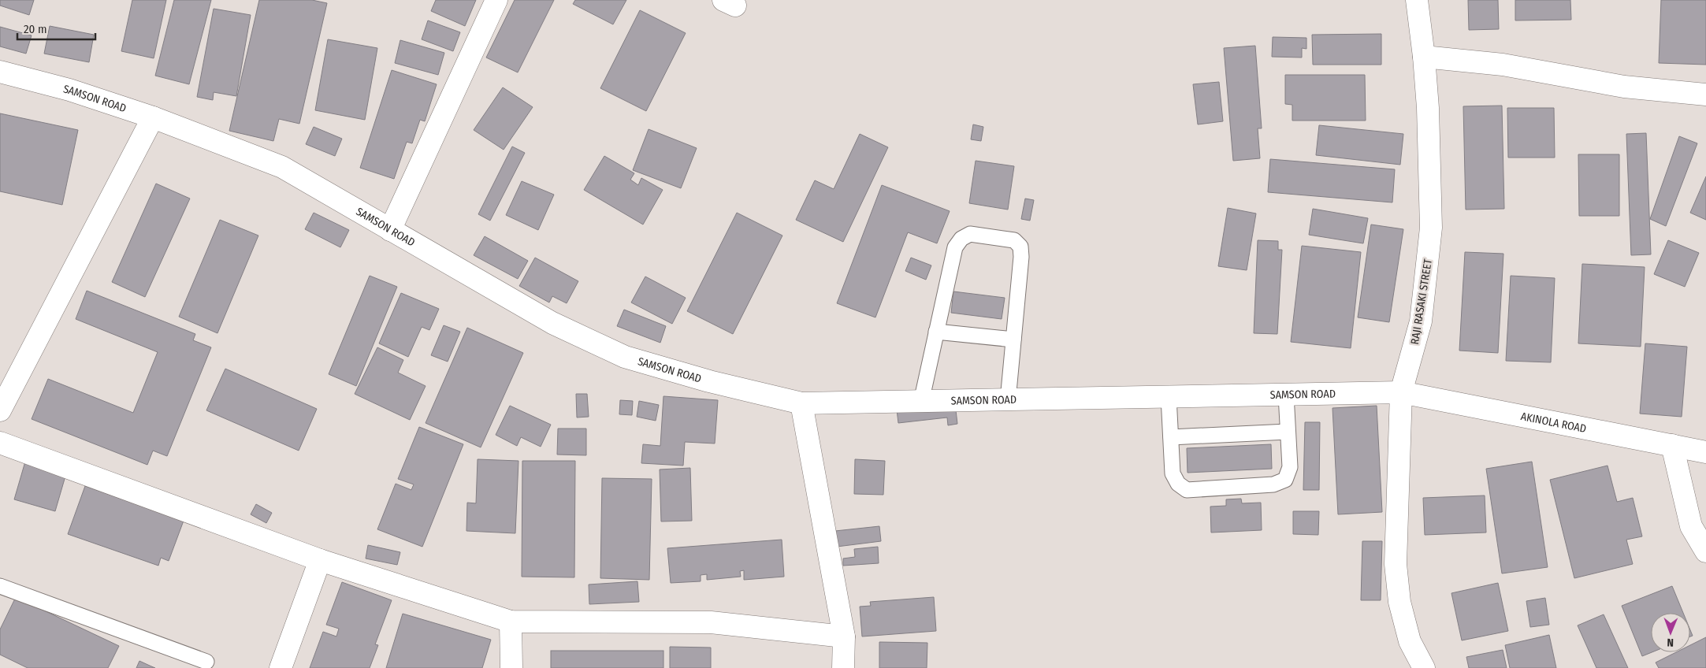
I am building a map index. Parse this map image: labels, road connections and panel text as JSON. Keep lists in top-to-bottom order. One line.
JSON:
{"streets":{"street":["SAMSON ROAD","RAJI RASAKI STREET","AKINOLA ROAD"]},"crossings":[["SAMSON ROAD","RAJI RASAKI STREET"],["SAMSON ROAD","AKINOLA ROAD"],["RAJI RASAKI STREET","AKINOLA ROAD"]],"scale_bar":"20 m","north":"bottom"}
